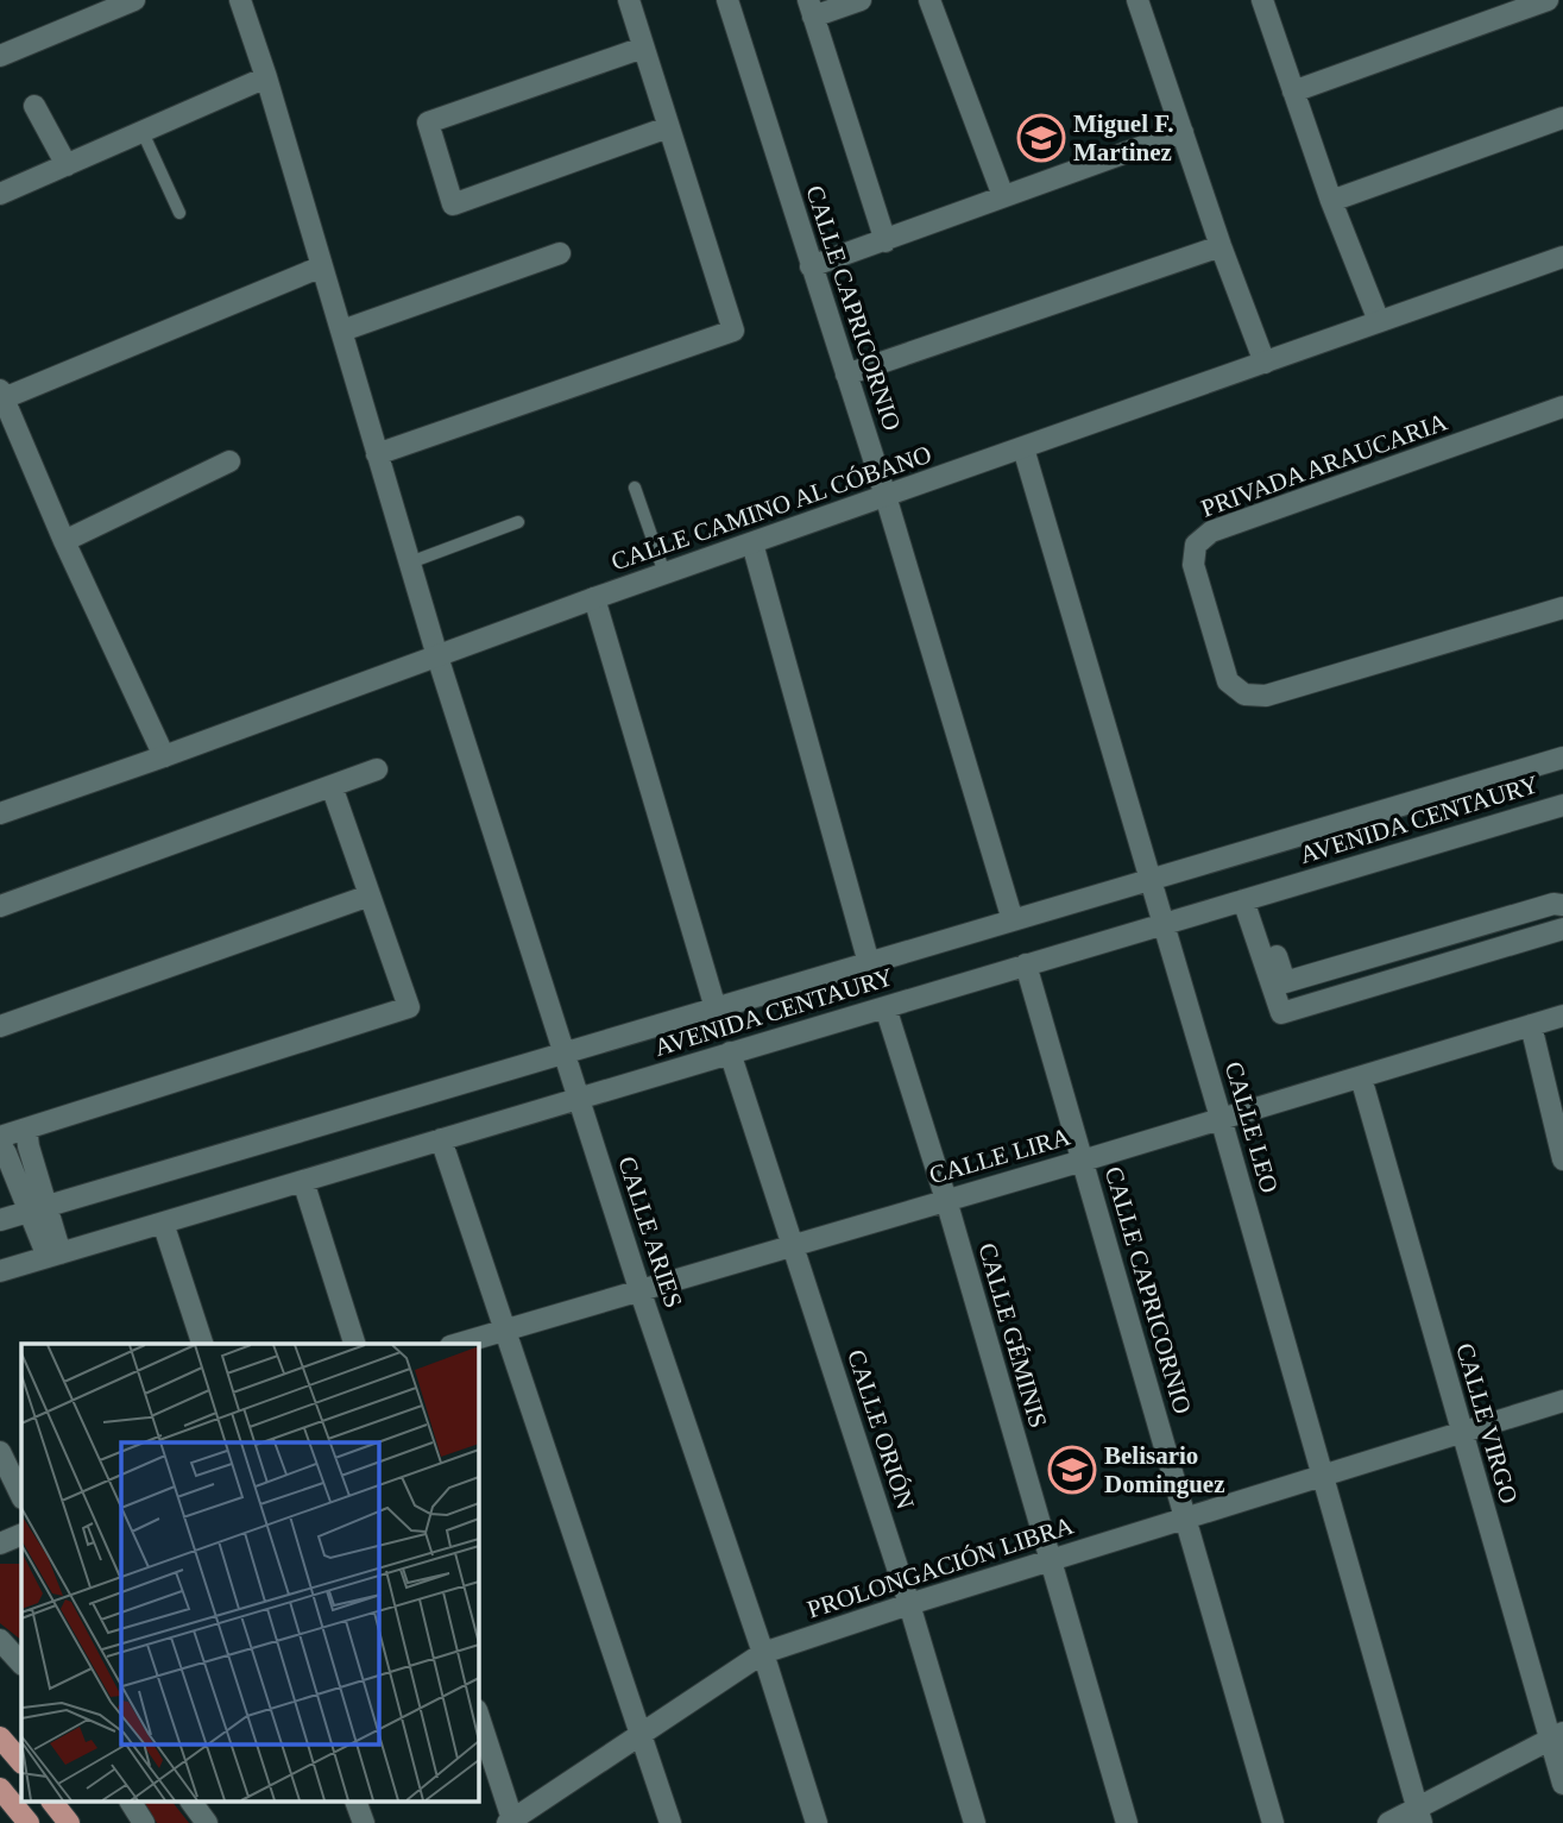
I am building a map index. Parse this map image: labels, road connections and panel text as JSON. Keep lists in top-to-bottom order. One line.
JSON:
{"streets":{"street":["CALLE CAPRICORNIO","PRIVADA ARAUCARIA","CALLE CAMINO AL CÓBANO","AVENIDA CENTAURY","CALLE LEO","CALLE LIRA","CALLE ARIES","CALLE GÉMINIS","CALLE VIRGO","CALLE ORIÓN","PROLONGACIÓN LIBRA"]},"crossings":[["CALLE CAPRICORNIO","CALLE CAMINO AL CÓBANO"],["CALLE CAPRICORNIO","AVENIDA CENTAURY"],["CALLE CAPRICORNIO","CALLE LIRA"],["CALLE CAPRICORNIO","PROLONGACIÓN LIBRA"],["CALLE CAMINO AL CÓBANO","CALLE LEO"],["CALLE CAMINO AL CÓBANO","CALLE ARIES"],["AVENIDA CENTAURY","CALLE LEO"],["AVENIDA CENTAURY","CALLE ARIES"],["AVENIDA CENTAURY","CALLE GÉMINIS"],["AVENIDA CENTAURY","CALLE ORIÓN"],["CALLE LEO","CALLE LIRA"],["CALLE LEO","PROLONGACIÓN LIBRA"],["CALLE LIRA","CALLE ARIES"],["CALLE LIRA","CALLE GÉMINIS"],["CALLE LIRA","CALLE VIRGO"],["CALLE LIRA","CALLE ORIÓN"],["CALLE ARIES","PROLONGACIÓN LIBRA"],["CALLE GÉMINIS","PROLONGACIÓN LIBRA"],["CALLE VIRGO","PROLONGACIÓN LIBRA"],["CALLE ORIÓN","PROLONGACIÓN LIBRA"]],"places":{"school or university":["Miguel F. Martinez","Belisario Dominguez"]}}
